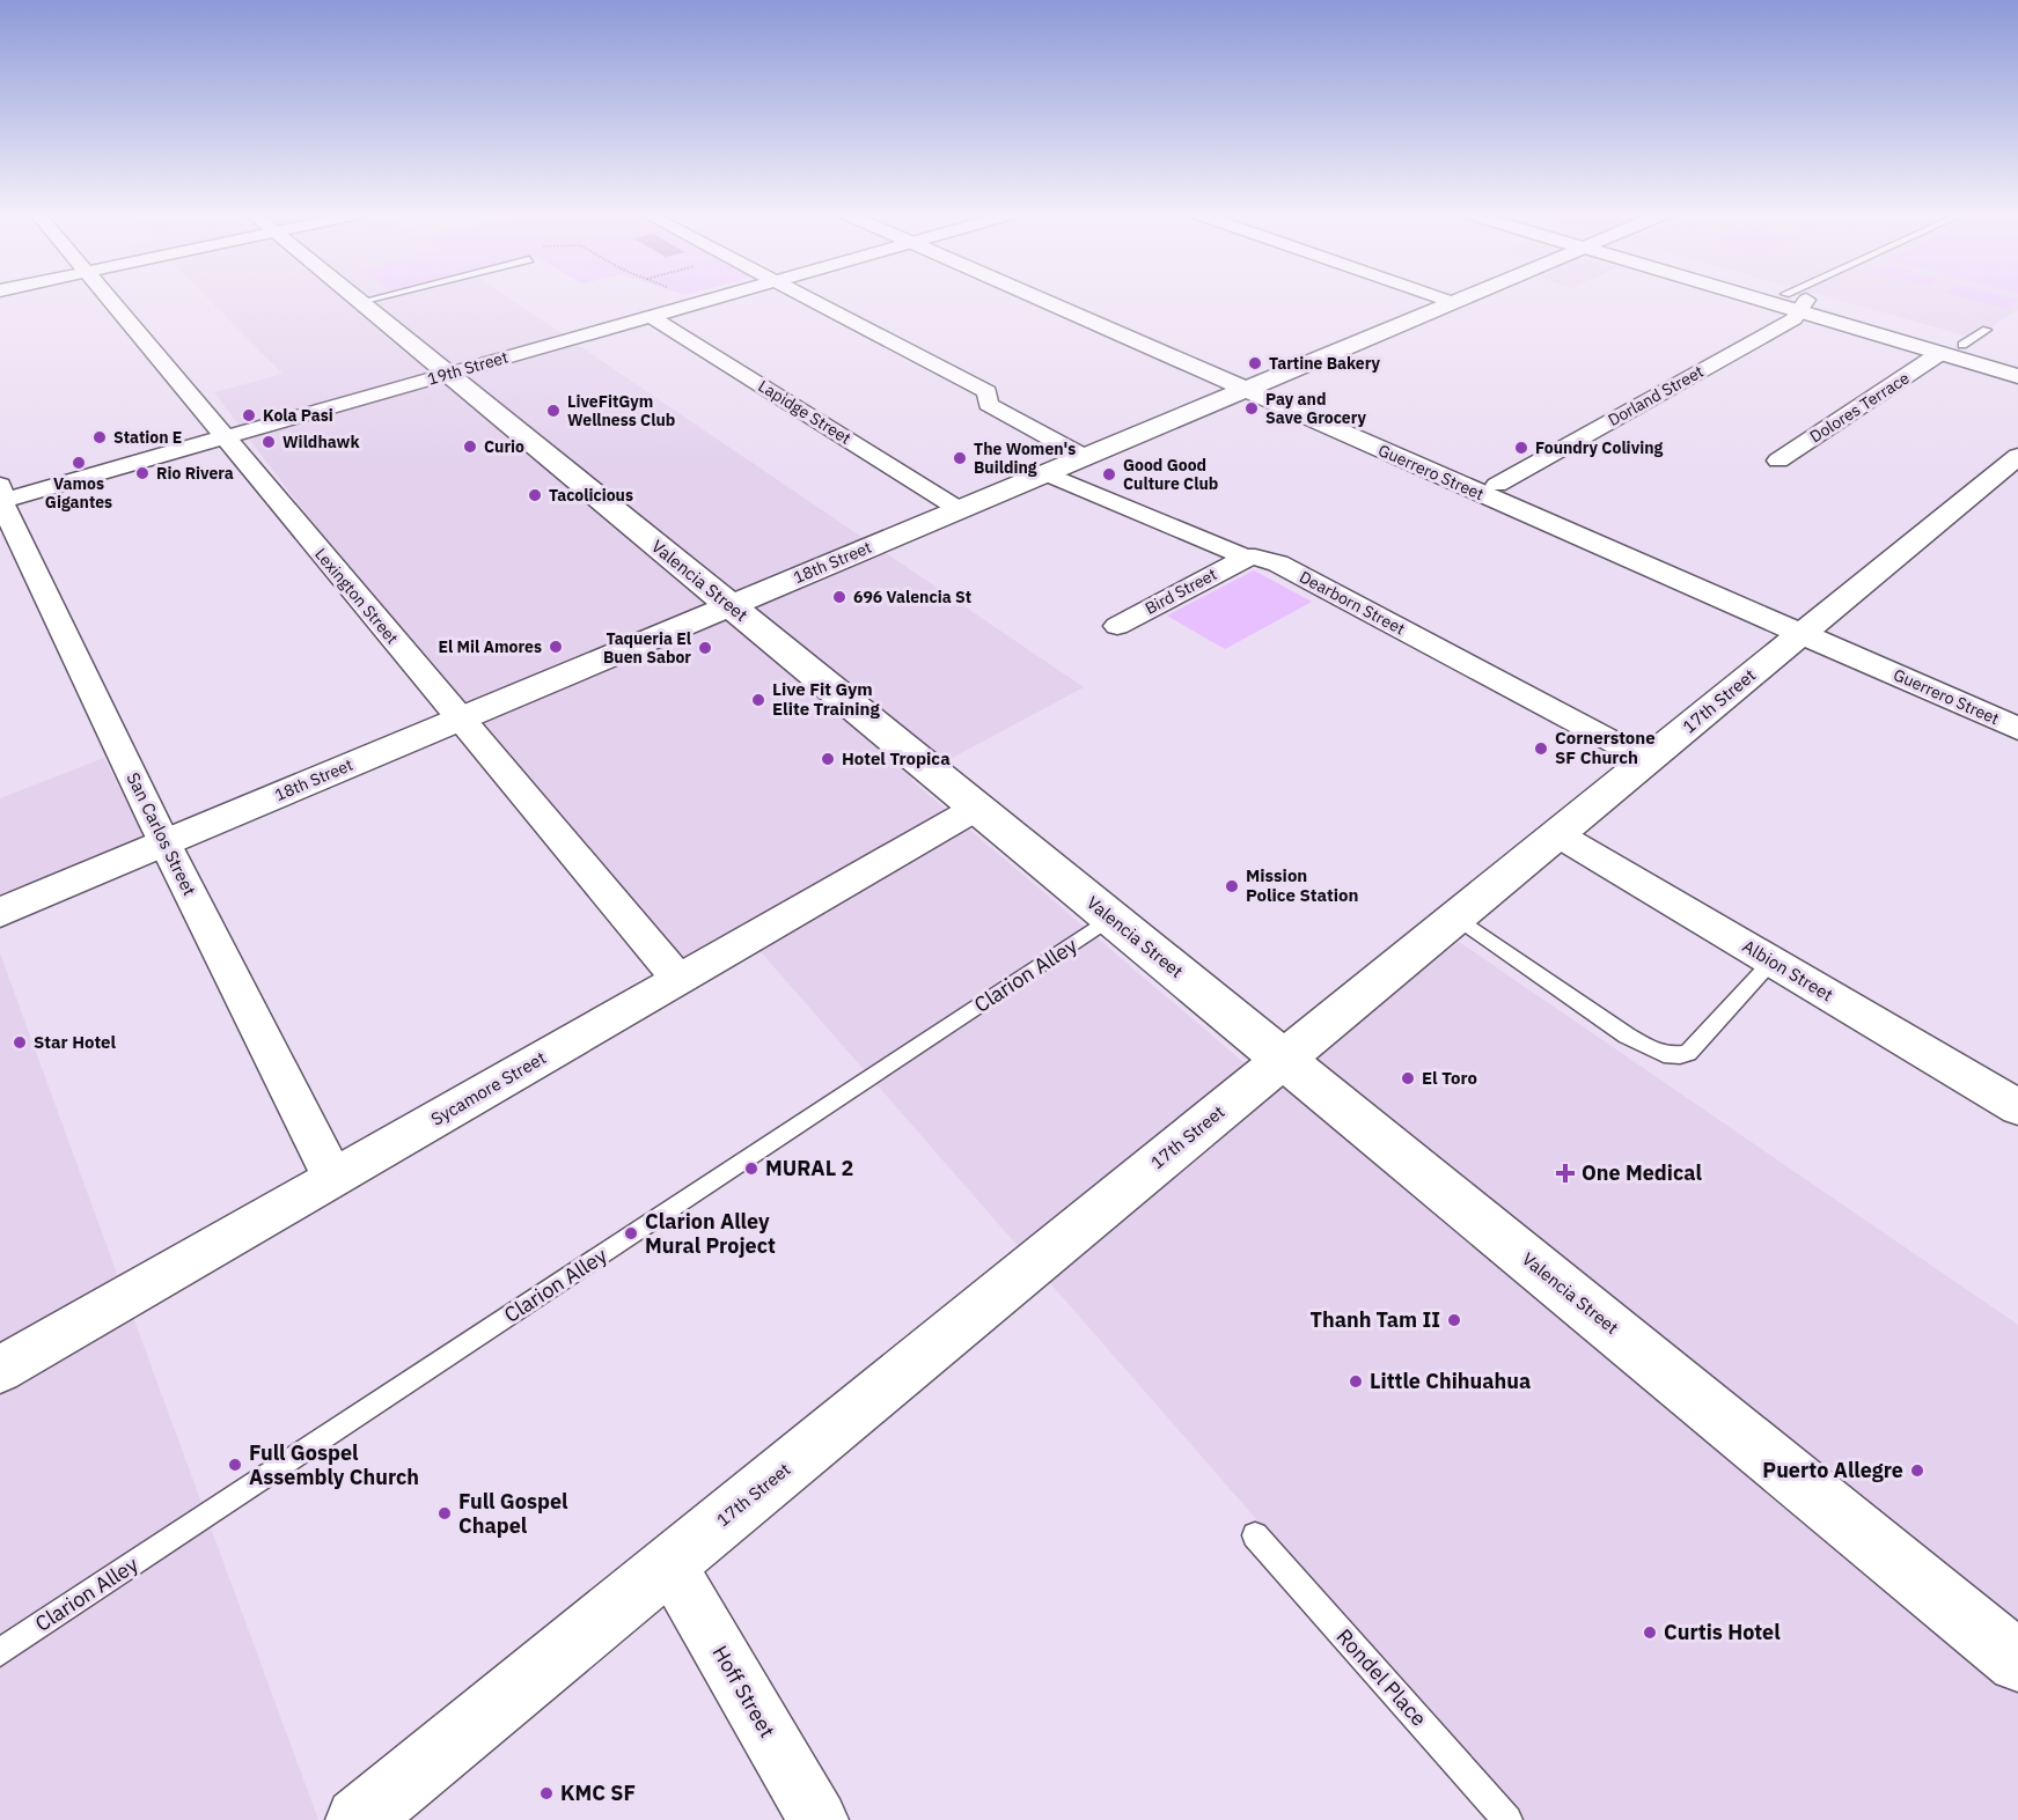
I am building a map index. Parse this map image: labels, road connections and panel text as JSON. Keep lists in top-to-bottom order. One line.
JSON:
{"streets":{"street":["19th Street","Dorland Street","Dolores Terrace","Lapidge Street","Guerrero Street","18th Street","Valencia Street","Bird Street","Lexington Street","Dearborn Street","17th Street","San Carlos Street","Albion Street","Sycamore Street","Hoff Street"],"lane":["Clarion Alley","Rondel Place"]},"crossings":[["19th Street","Lapidge Street"],["19th Street","Valencia Street"],["19th Street","Lexington Street"],["19th Street","San Carlos Street"],["Dorland Street","Guerrero Street"],["Lapidge Street","18th Street"],["Guerrero Street","18th Street"],["Guerrero Street","17th Street"],["18th Street","Valencia Street"],["18th Street","Lexington Street"],["18th Street","Dearborn Street"],["18th Street","San Carlos Street"],["Valencia Street","17th Street"],["Valencia Street","Clarion Alley"],["Valencia Street","Sycamore Street"],["Bird Street","Dearborn Street"],["Lexington Street","Sycamore Street"],["Dearborn Street","17th Street"],["17th Street","Albion Street"],["17th Street","Hoff Street"],["San Carlos Street","Sycamore Street"]],"places":{"other":["Tartine Bakery","Pay and Save Grocery","LiveFitGym Wellness Club","Kola Pasi","Station E","Wildhawk","Curio","Foundry Coliving","The Women's Building","Vamos Gigantes","Rio Rivera","Good Good Culture Club","Tacolicious","696 Valencia St","El Mil Amores","Taqueria El Buen Sabor","Live Fit Gym Elite Training","Cornerstone SF Church","Hotel Tropica","Mission Police Station","Star Hotel","El Toro","MURAL 2","Clarion Alley Mural Project","Thanh Tam II","Little Chihuahua","Full Gospel Assembly Church","Puerto Allegre","Full Gospel Chapel","Curtis Hotel","KMC SF"],"health":["One Medical"]}}
